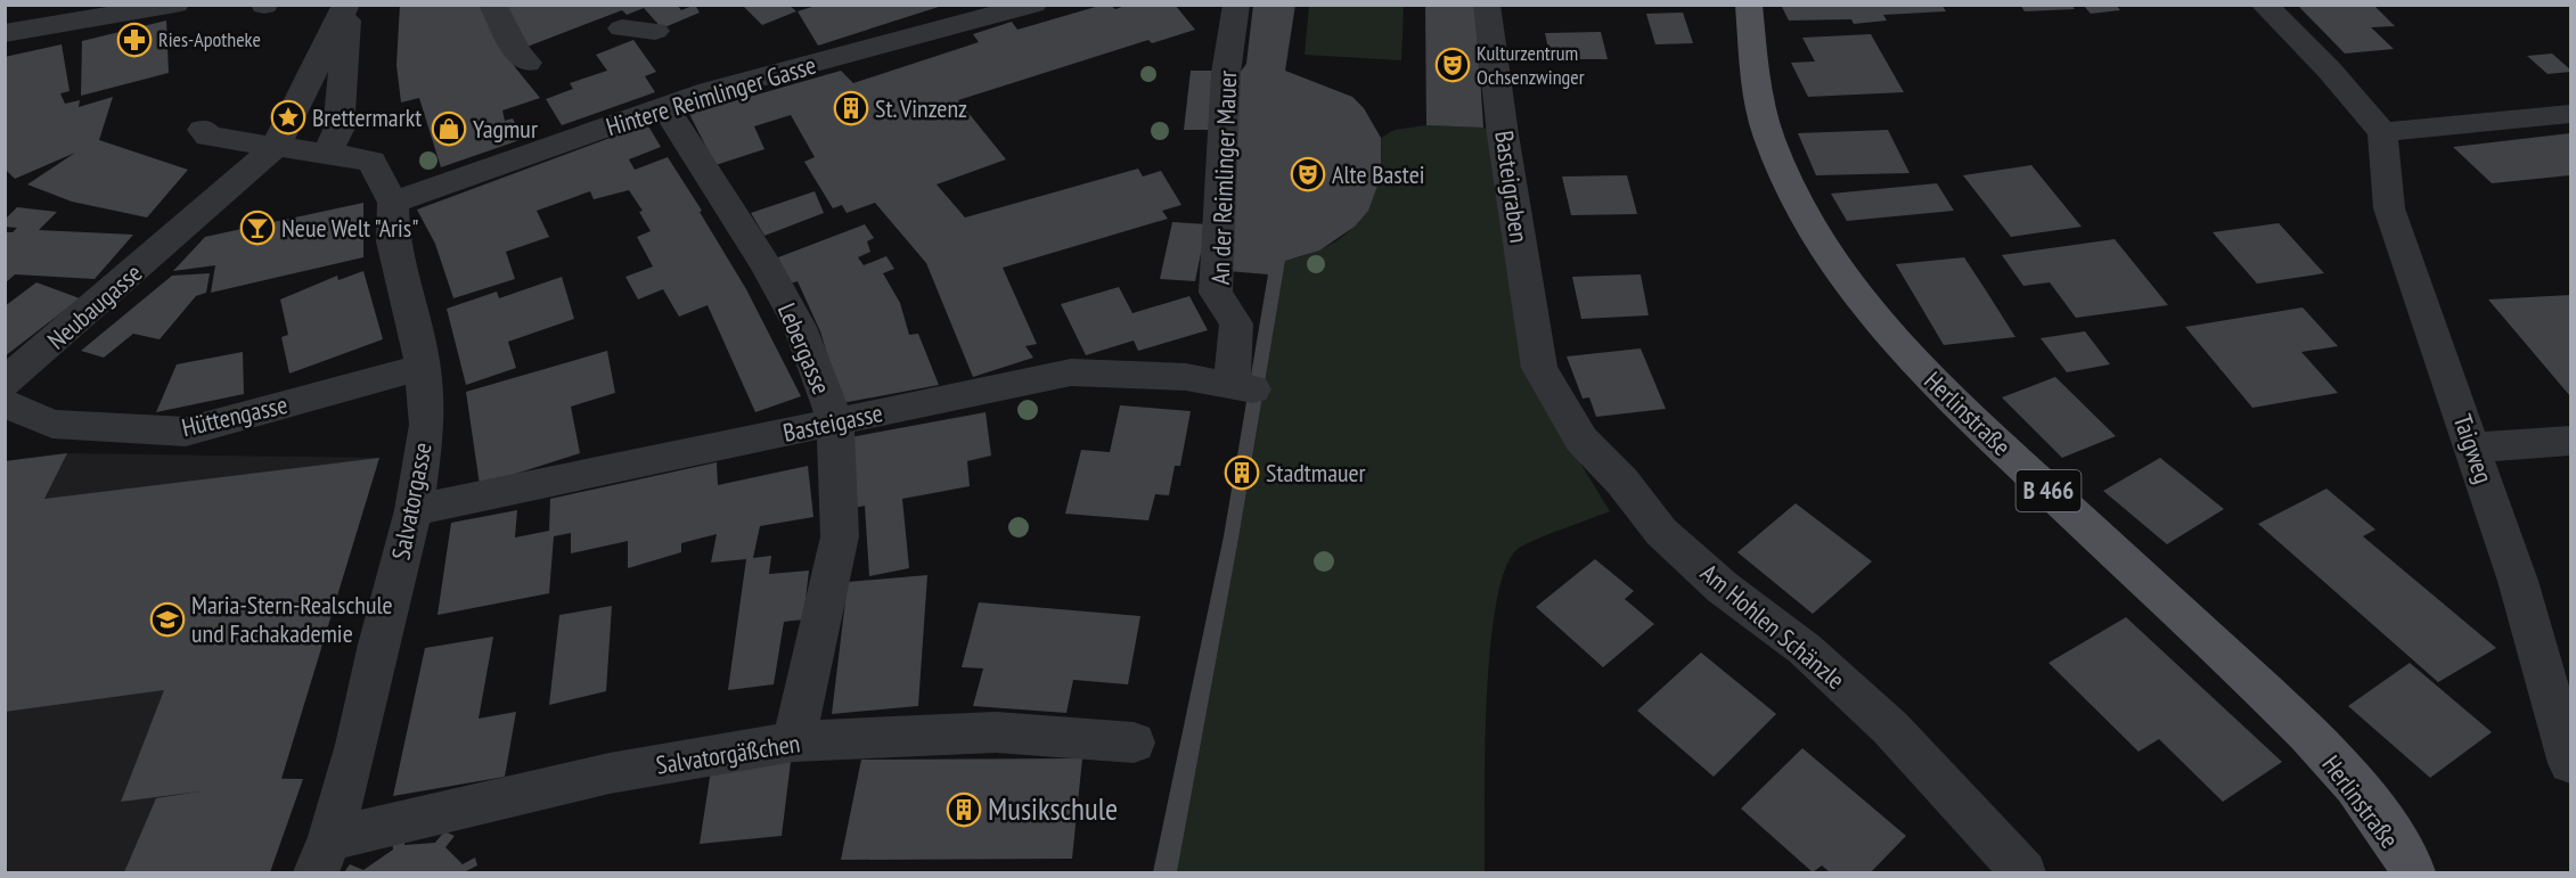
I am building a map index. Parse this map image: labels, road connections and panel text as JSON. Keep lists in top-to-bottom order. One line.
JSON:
{"streets":{"main road":["Herlinstraße","B 466"],"street":["Hintere Reimlinger Gasse","An der Reimlinger Mauer","Basteigraben","Neubaugasse","Lebergasse","Hüttengasse","Basteigasse","Taigweg","Salvatorgasse","Am Hohlen Schänzle","Salvatorgäßchen"]},"crossings":[["Hintere Reimlinger Gasse","Lebergasse"],["Hintere Reimlinger Gasse","Salvatorgasse"],["An der Reimlinger Mauer","Basteigasse"],["Basteigraben","Am Hohlen Schänzle"],["Lebergasse","Basteigasse"],["Lebergasse","Salvatorgäßchen"],["Hüttengasse","Salvatorgasse"],["Basteigasse","Salvatorgasse"],["Salvatorgasse","Salvatorgäßchen"]],"places":{"pharmacy":["Ries-Apotheke"],"theatre":["Kulturzentrum Ochsenzwinger","Alte Bastei"],"building":["St. Vinzenz","Stadtmauer","Musikschule"],"place":["Brettermarkt"],"shop":["Yagmur"],"bar":["Neue Welt \"Aris\""],"school or university":["Maria-Stern-Realschule und Fachakademie"]}}
